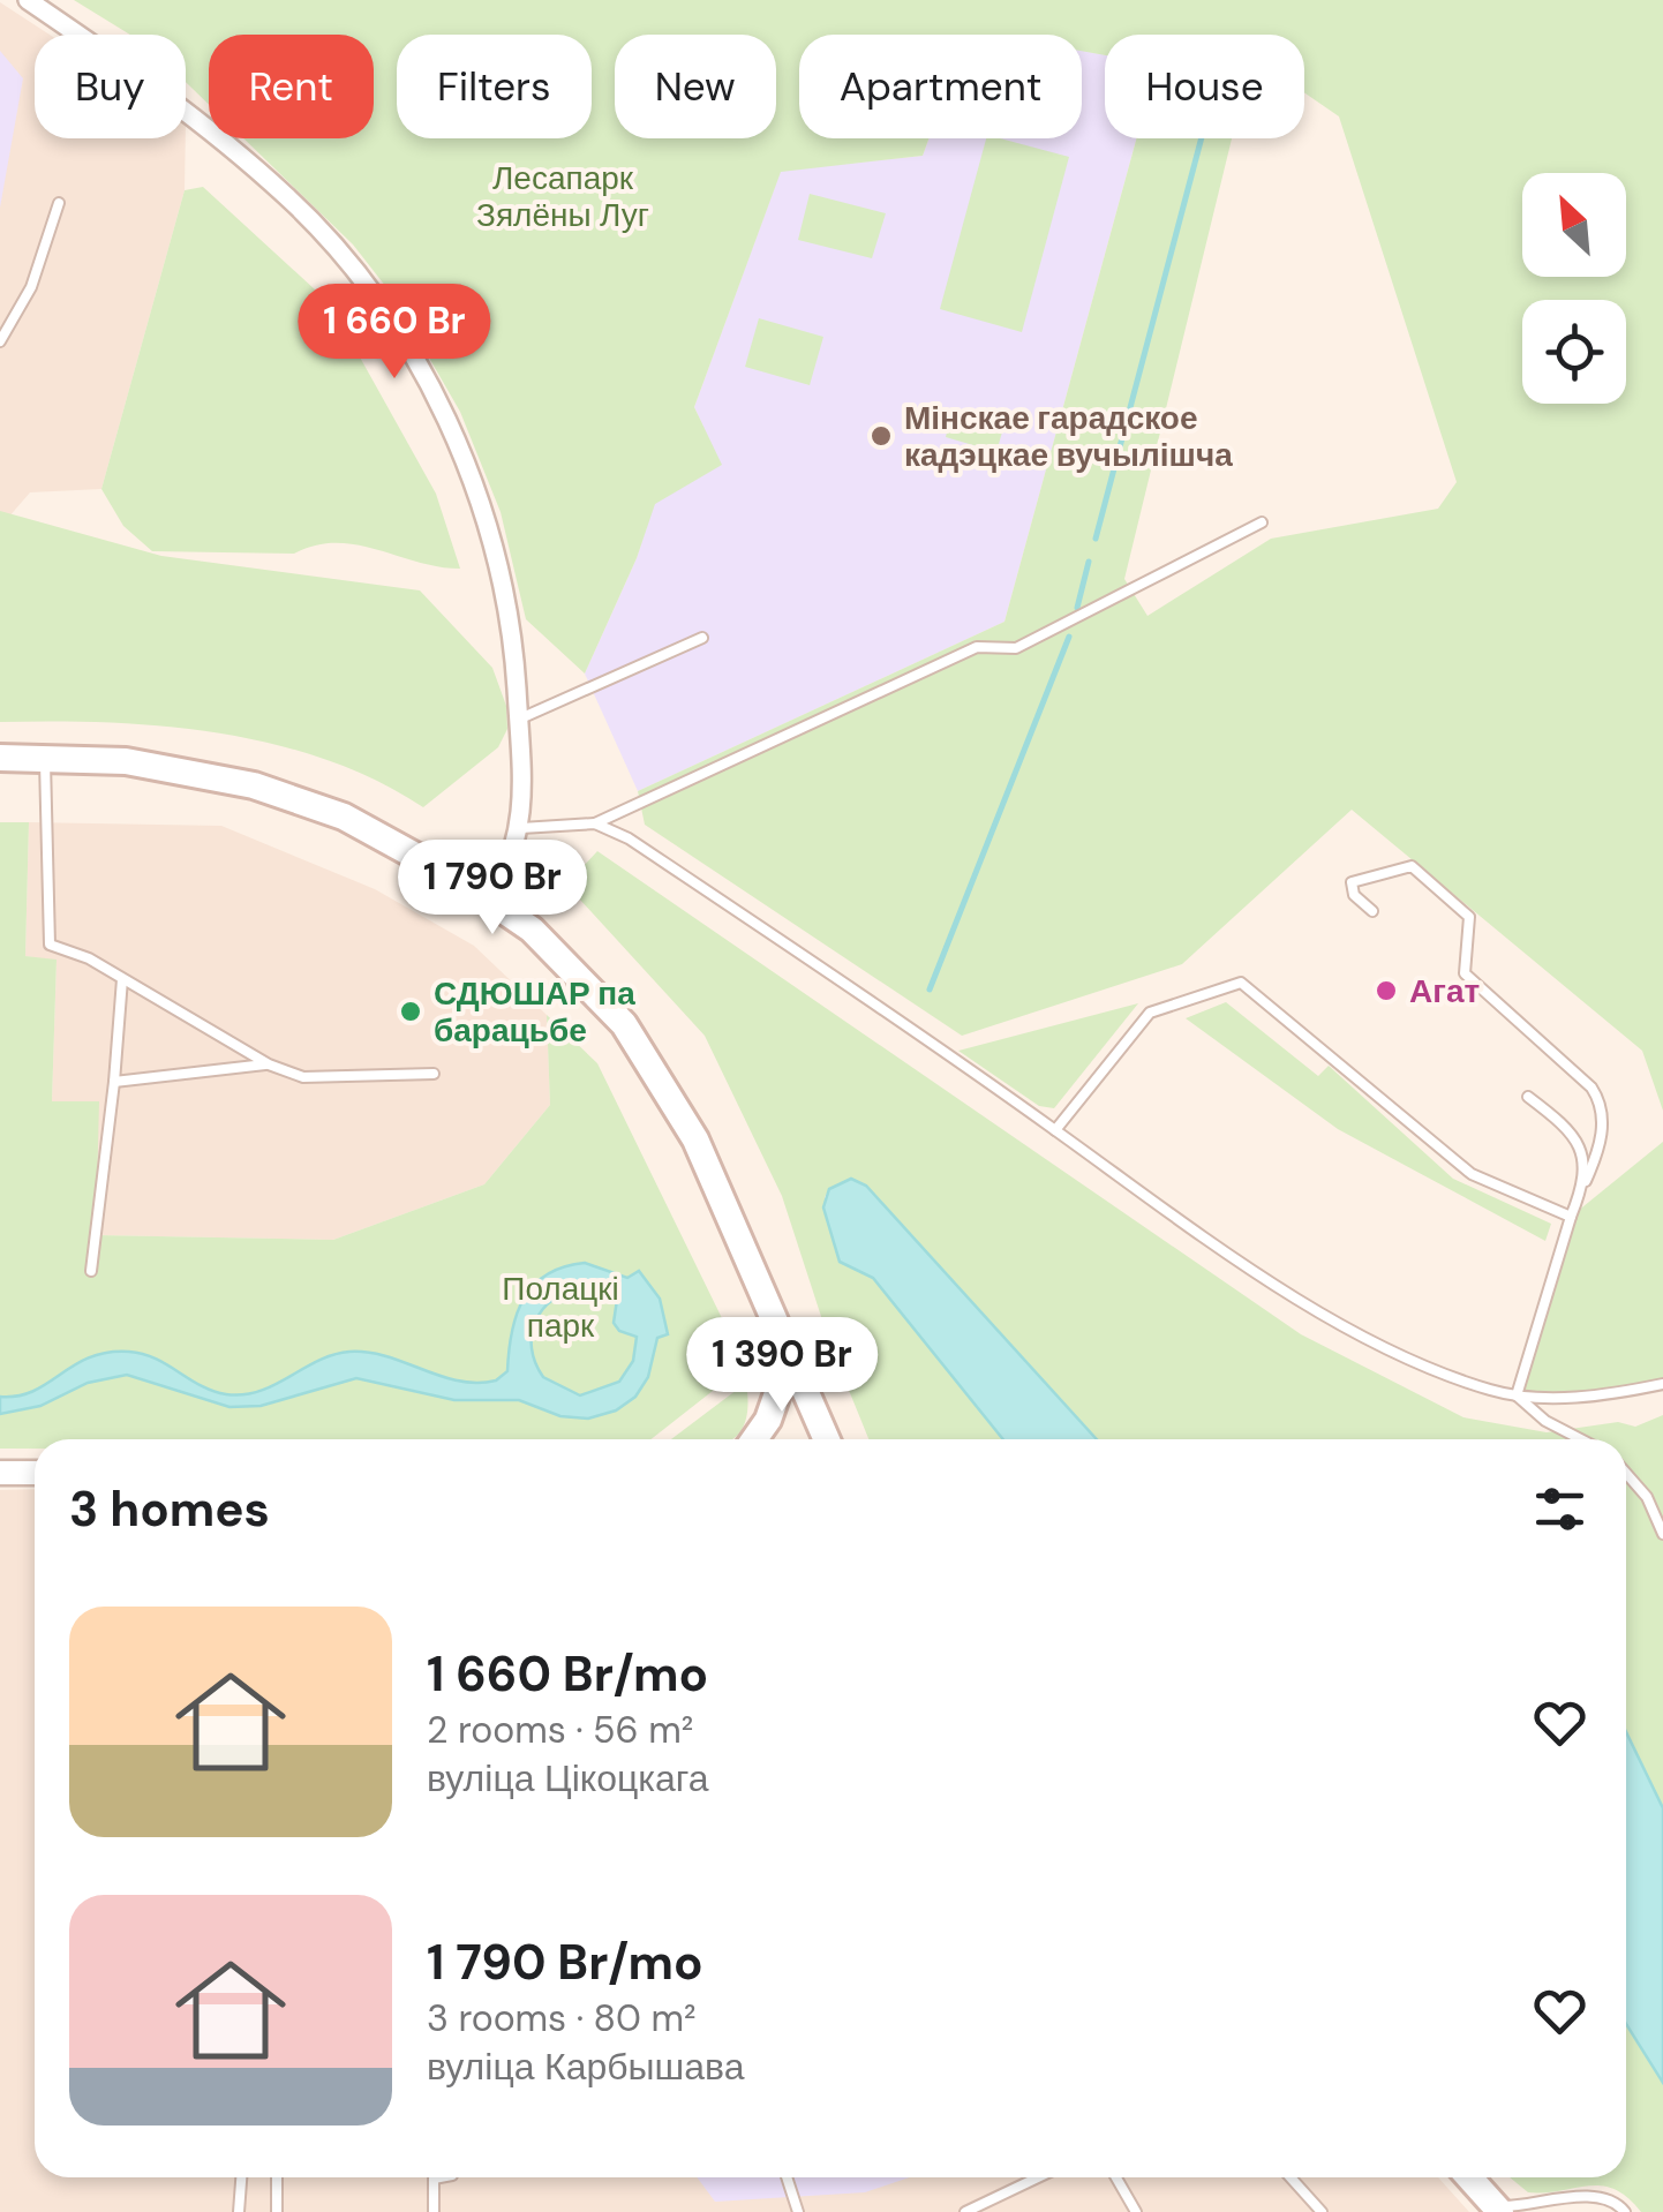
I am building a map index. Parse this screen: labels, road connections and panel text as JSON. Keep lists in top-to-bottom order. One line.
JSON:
{"parks":["Лесапарк Зялёны Луг","Полацкі парк"],"places":["Мінскае гарадское кадэцкае вучылішча","Агат","СДЮШАР па барацьбе"],"north":"top left","page":{"chip":["Buy","Rent","Filters","New","Apartment","House"],"price":["1 660 Br","1 790 Br","1 390 Br"],"heading":"3 homes","list":[{"name":"1 660 Br/mo","note":"2 rooms · 56 m² · вуліца Цікоцкага"},{"name":"1 790 Br/mo","note":"3 rooms · 80 m² · вуліца Карбышава"}]}}
